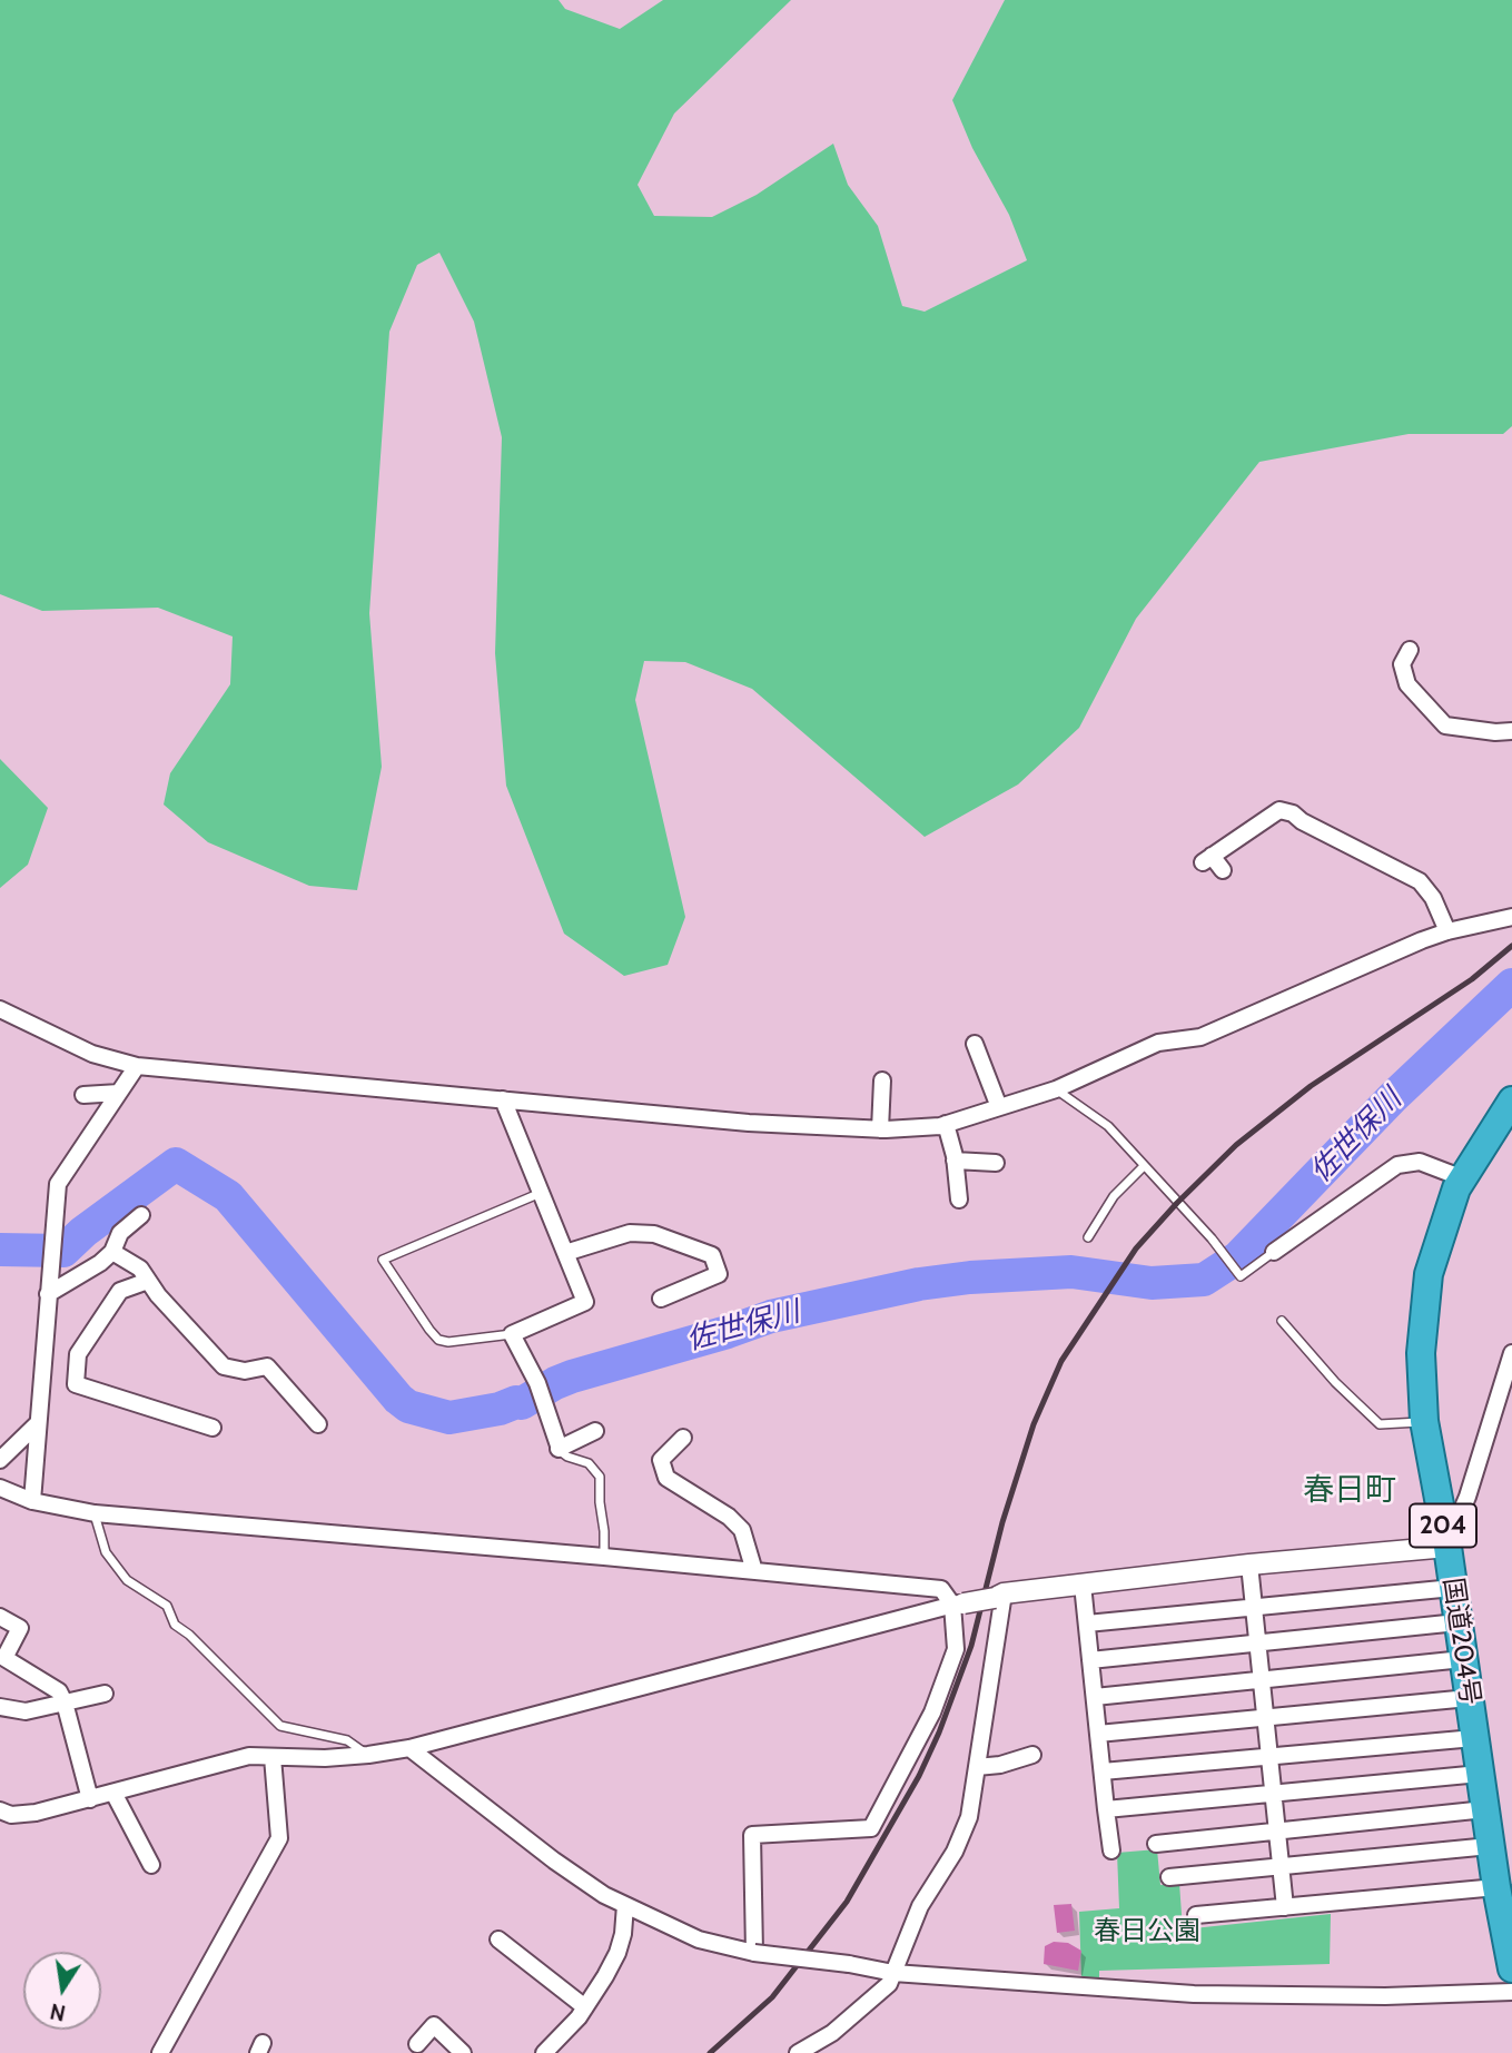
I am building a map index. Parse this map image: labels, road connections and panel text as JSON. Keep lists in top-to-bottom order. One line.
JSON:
{"streets":{"highway":["204","国道204号"]},"districts":["春日町"],"water":["佐世保川"],"parks":["春日公園"],"north":"bottom"}
